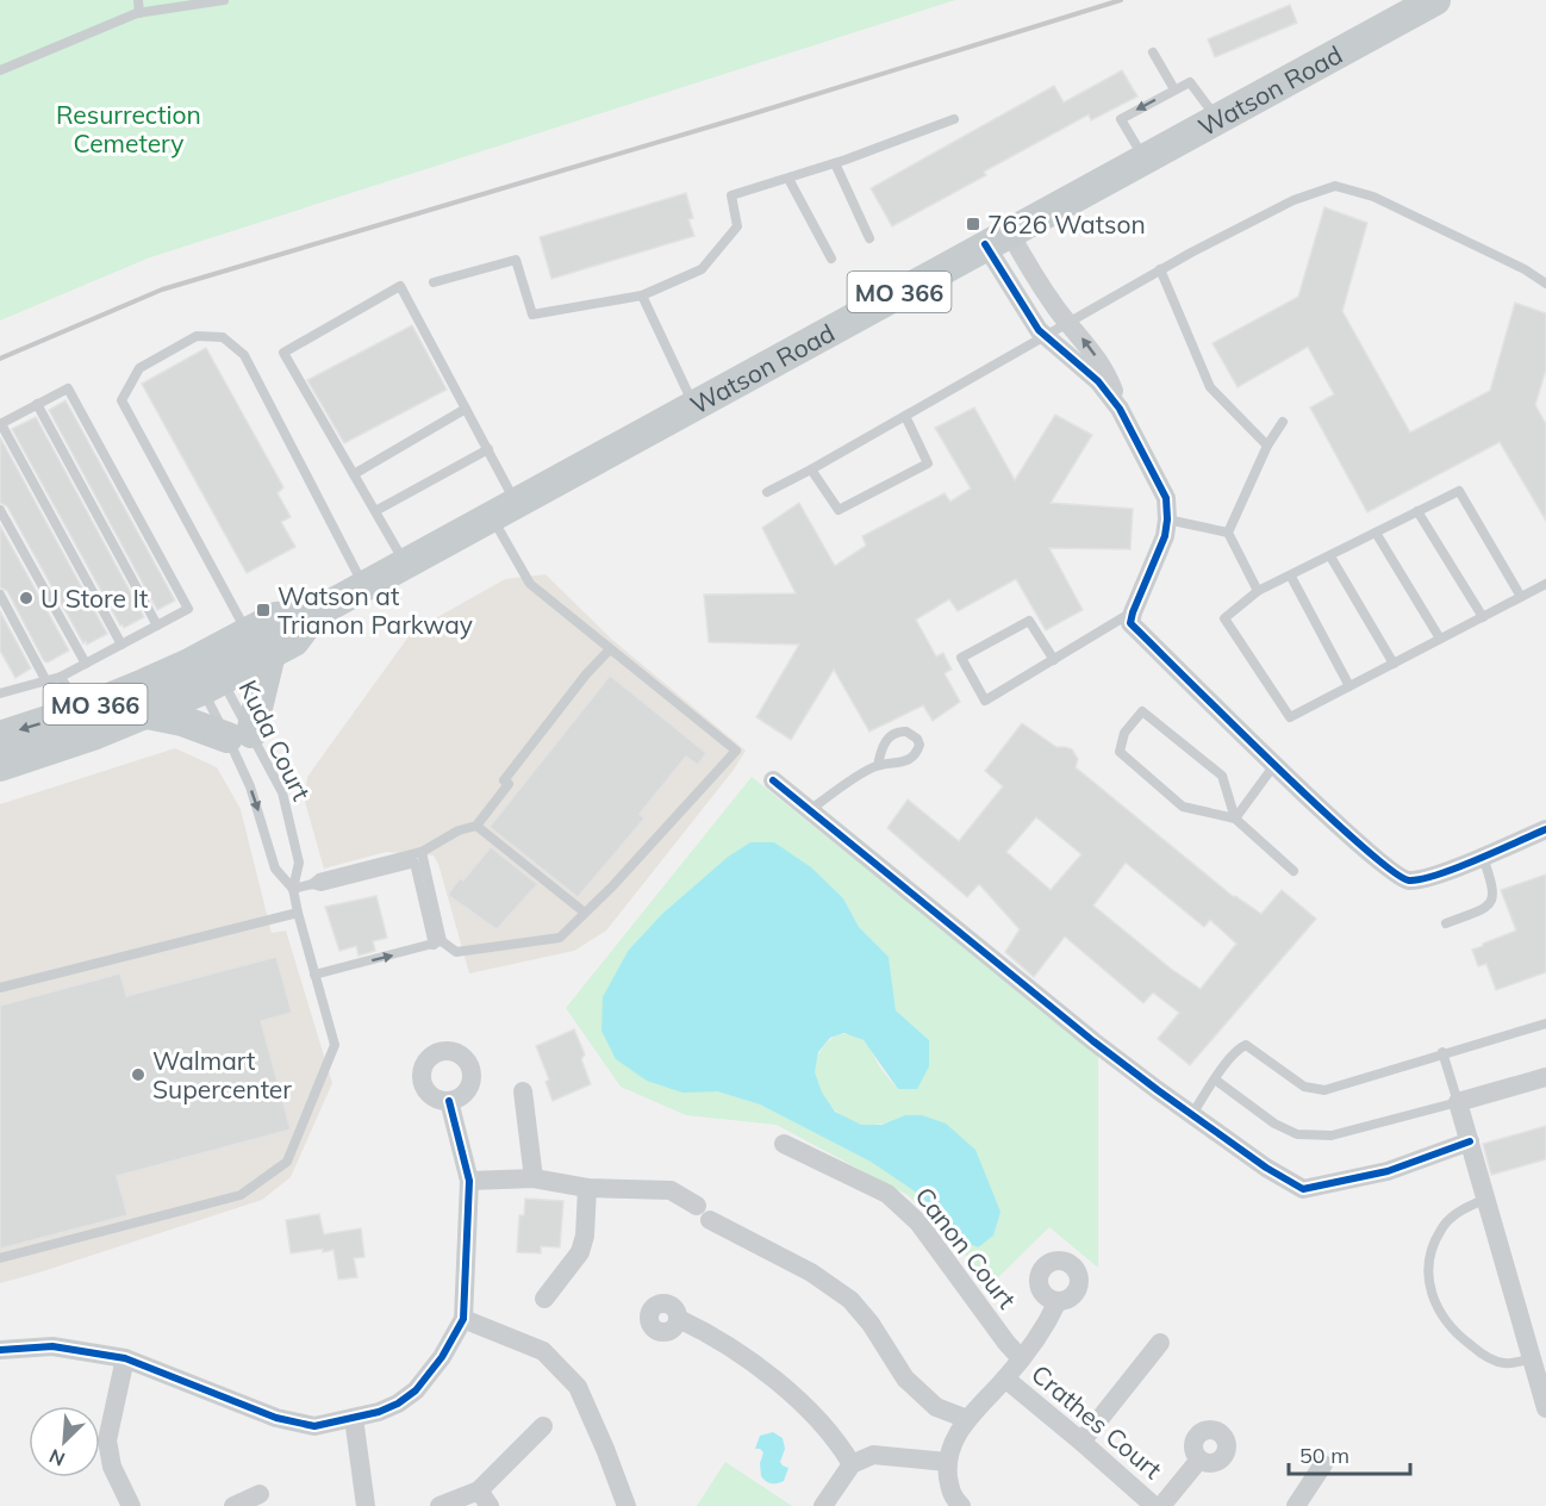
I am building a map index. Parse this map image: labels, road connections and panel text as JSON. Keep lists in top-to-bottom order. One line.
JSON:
{"streets":{"main road":["Watson Road","MO 366"],"street":["Canon Court","Crathes Court"],"lane":["Kuda Court"]},"crossings":[["Watson Road","Kuda Court"]],"parks":["Resurrection Cemetery"],"places":{"transit":["7626 Watson","Watson at Trianon Parkway"],"other":["U Store It","Walmart Supercenter"]},"scale_bar":"50 m","north":"bottom left"}
